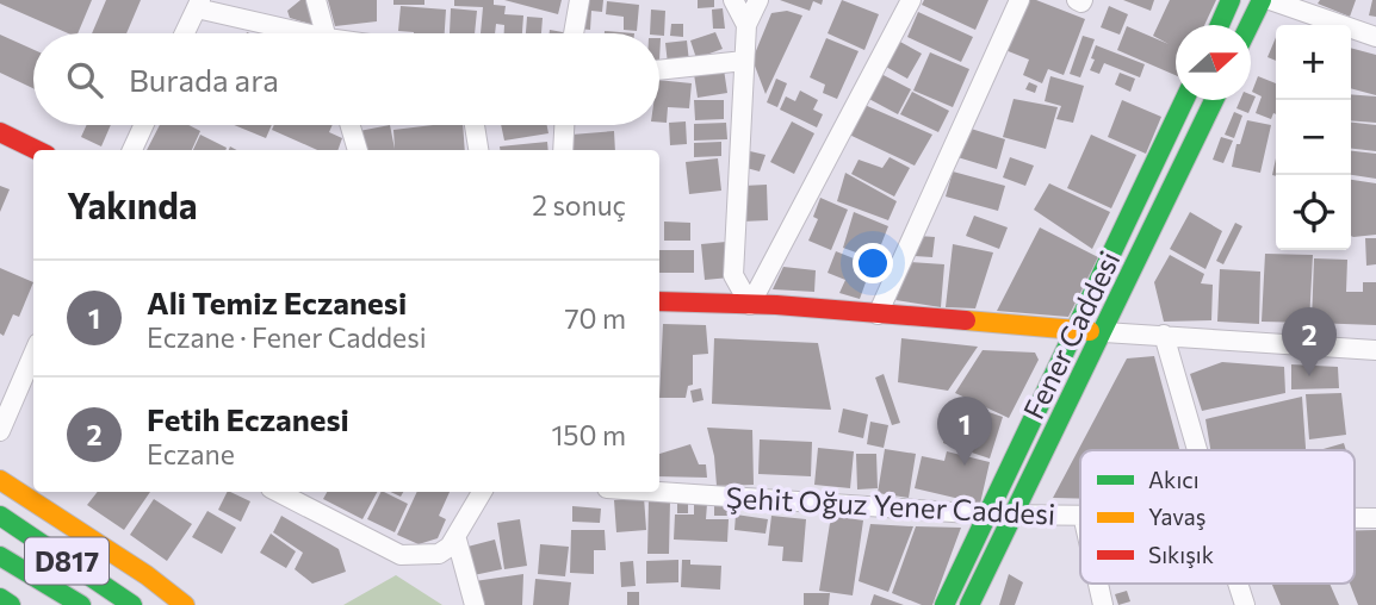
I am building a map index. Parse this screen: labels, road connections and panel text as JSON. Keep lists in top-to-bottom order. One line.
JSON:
{"streets":{"main road":["Fener Caddesi","D817"],"street":["Şehit Oğuz Yener Caddesi"]},"crossings":[["Fener Caddesi","Şehit Oğuz Yener Caddesi"]],"legend":["Akıcı","Yavaş","Sıkışık"],"north":"right","page":{"map_buttons":["+","−"],"search":"Burada ara","heading":["Yakında","2 sonuç"],"list":[{"mark":"1","name":"Ali Temiz Eczanesi","note":"Eczane · Fener Caddesi","value":"70 m"},{"mark":"2","name":"Fetih Eczanesi","note":"Eczane","value":"150 m"}],"pins":["2","1"]}}
